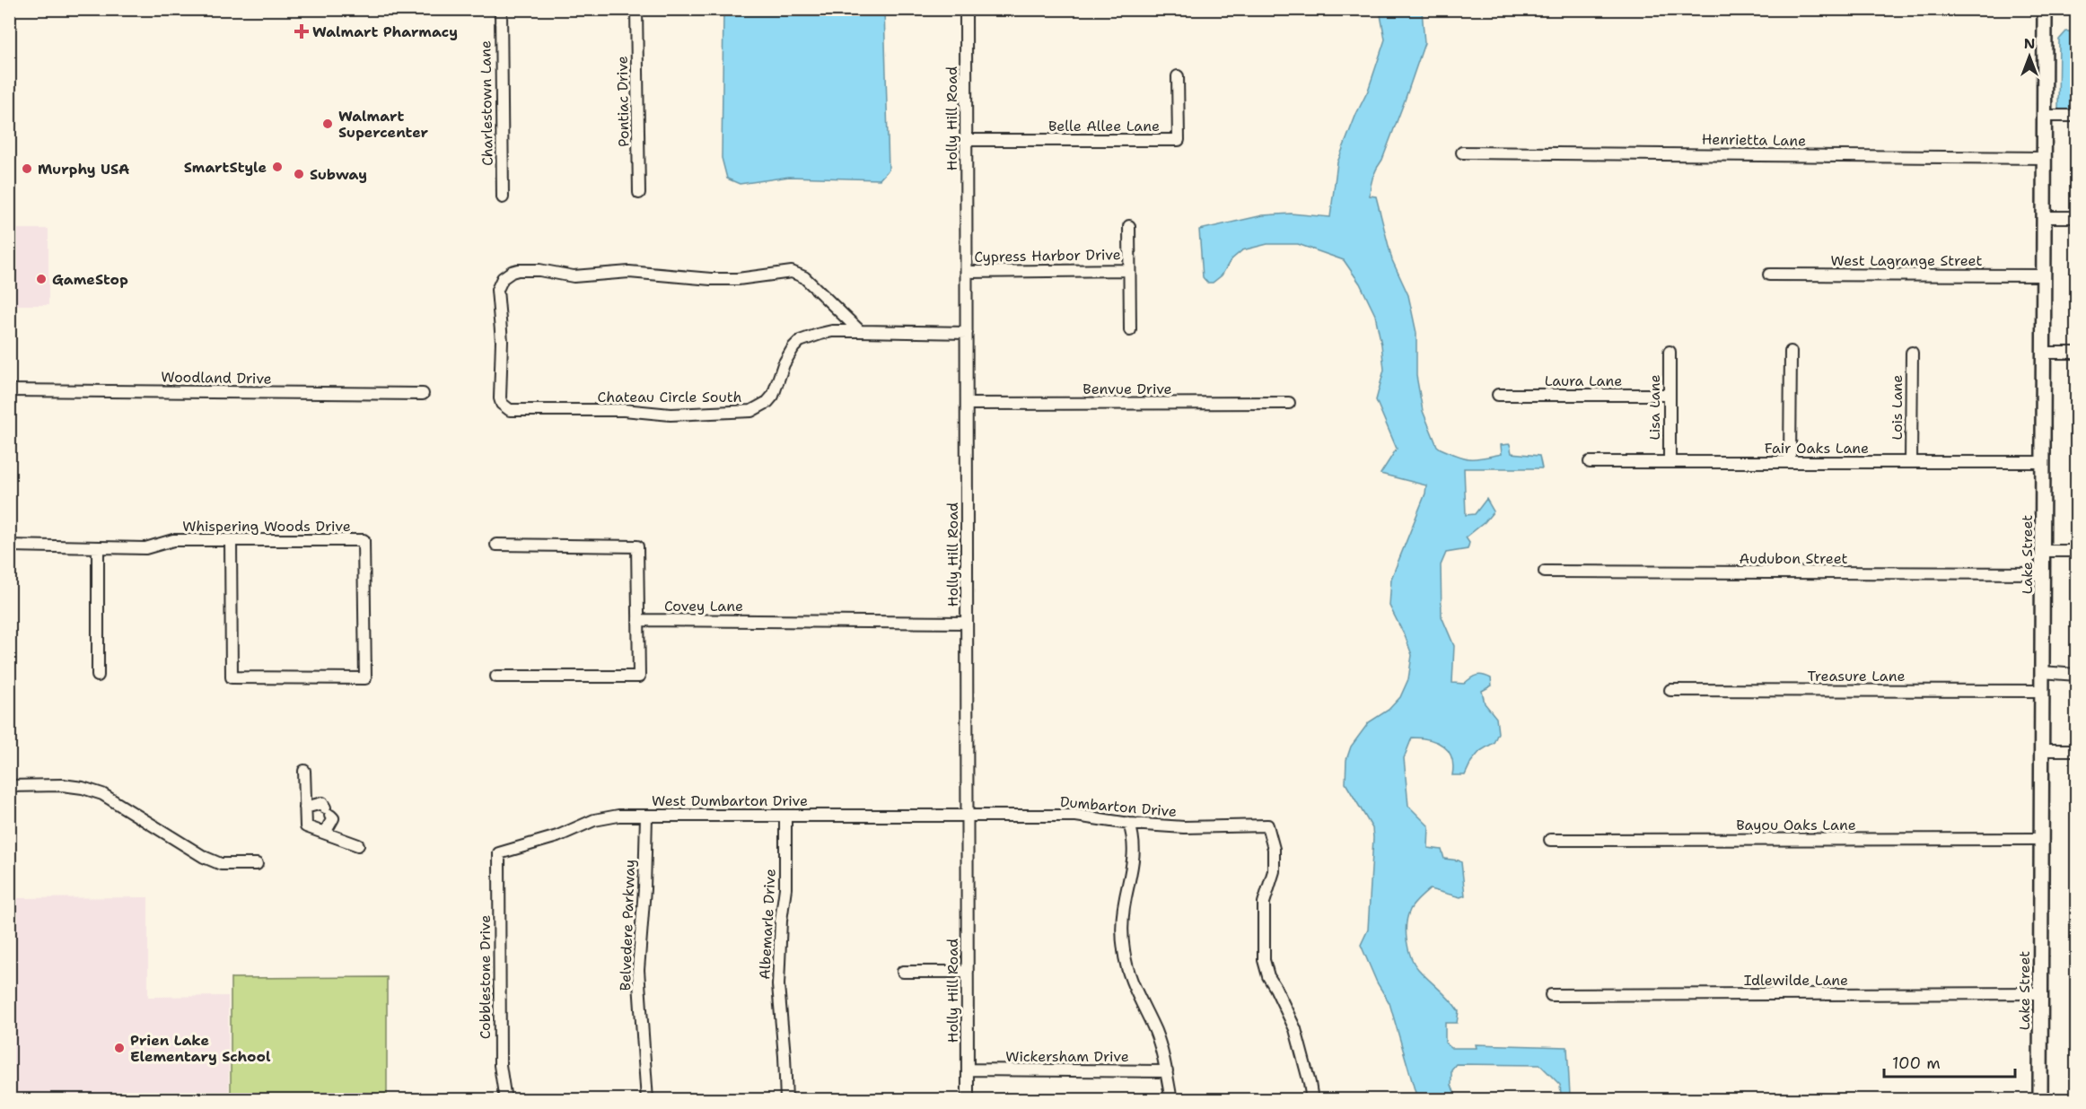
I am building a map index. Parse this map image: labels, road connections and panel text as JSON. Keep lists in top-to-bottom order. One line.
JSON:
{"streets":{"main road":["Lake Street"],"street":["Pontiac Drive","Charlestown Lane","Holly Hill Road","Belle Allee Lane","Henrietta Lane","Cypress Harbor Drive","West Lagrange Street","Woodland Drive","Laura Lane","Benvue Drive","Chateau Circle South","Lisa Lane","Lois Lane","Fair Oaks Lane","Whispering Woods Drive","Audubon Street","Covey Lane","Treasure Lane","West Dumbarton Drive","Dumbarton Drive","Bayou Oaks Lane","Albemarle Drive","Belvedere Parkway","Cobblestone Drive","Idlewilde Lane","Wickersham Drive"]},"crossings":[["Holly Hill Road","Belle Allee Lane"],["Holly Hill Road","Cypress Harbor Drive"],["Holly Hill Road","Benvue Drive"],["Holly Hill Road","Chateau Circle South"],["Holly Hill Road","Covey Lane"],["Holly Hill Road","West Dumbarton Drive"],["Holly Hill Road","Dumbarton Drive"],["Holly Hill Road","Wickersham Drive"],["Henrietta Lane","Lake Street"],["West Lagrange Street","Lake Street"],["Laura Lane","Lisa Lane"],["Lisa Lane","Fair Oaks Lane"],["Lois Lane","Fair Oaks Lane"],["Fair Oaks Lane","Lake Street"],["Lake Street","Audubon Street"],["Lake Street","Treasure Lane"],["Lake Street","Bayou Oaks Lane"],["Lake Street","Idlewilde Lane"],["West Dumbarton Drive","Dumbarton Drive"],["West Dumbarton Drive","Albemarle Drive"],["West Dumbarton Drive","Belvedere Parkway"],["West Dumbarton Drive","Cobblestone Drive"]],"places":{"health":["Walmart Pharmacy"],"other":["Walmart Supercenter","SmartStyle","Murphy USA","Subway","GameStop","Prien Lake Elementary School"]},"scale_bar":"100 m","north":"top"}
